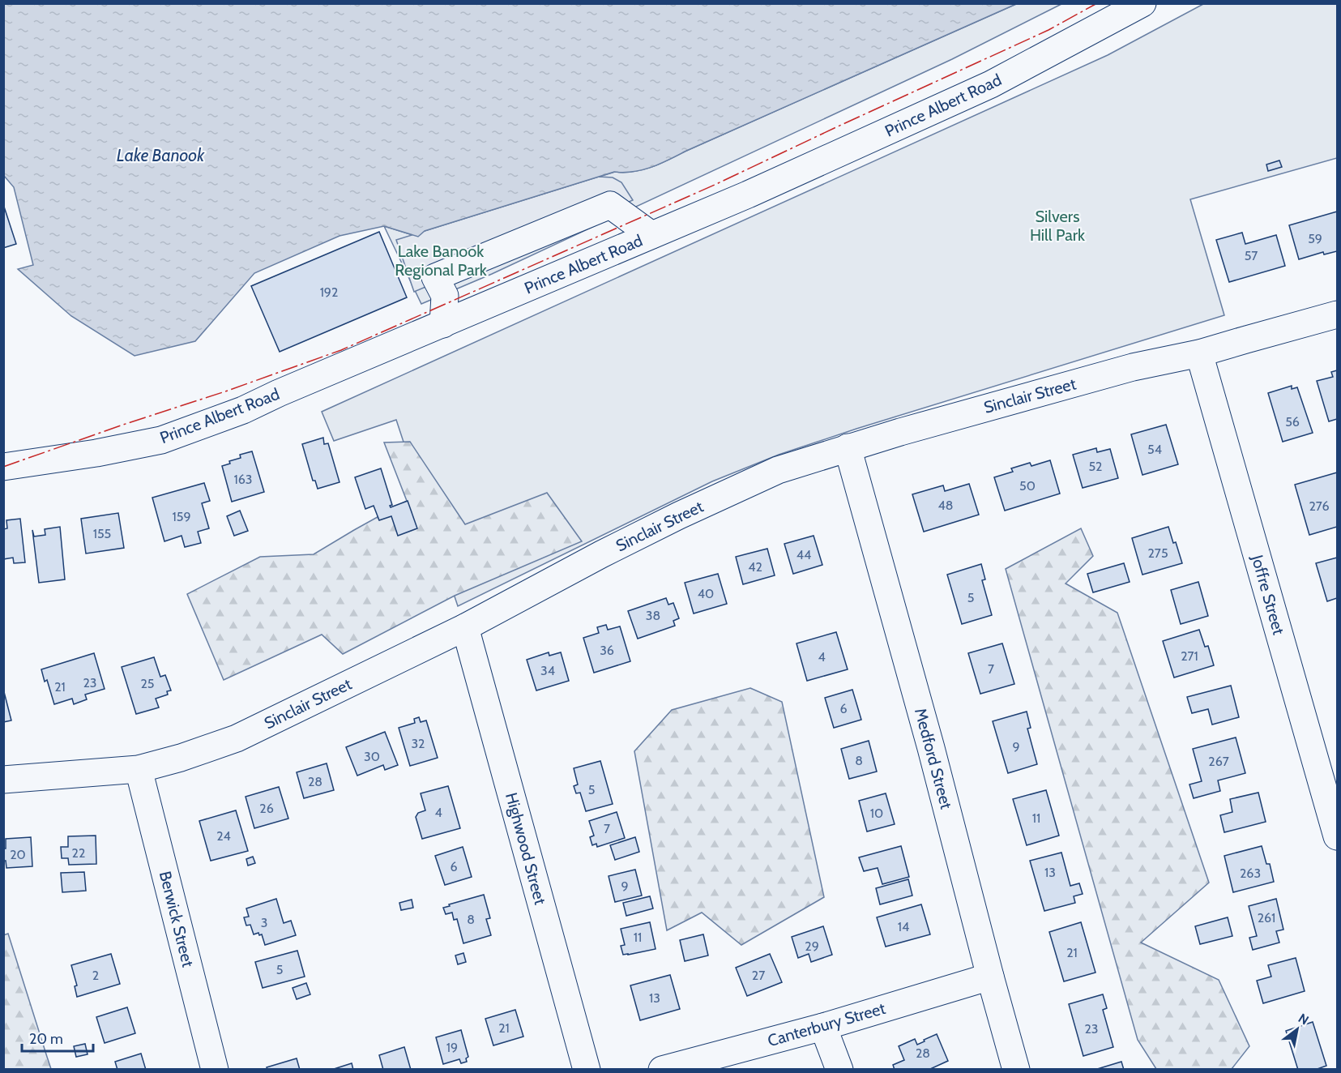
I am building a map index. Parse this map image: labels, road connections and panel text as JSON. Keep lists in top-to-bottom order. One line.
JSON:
{"streets":{"street":["Prince Albert Road","Sinclair Street","Joffre Street","Medford Street","Highwood Street","Berwick Street","Canterbury Street"]},"crossings":[["Sinclair Street","Joffre Street"],["Sinclair Street","Medford Street"],["Sinclair Street","Highwood Street"],["Sinclair Street","Berwick Street"],["Medford Street","Canterbury Street"]],"water":["Lake Banook"],"parks":["Silvers Hill Park","Lake Banook Regional Park"],"house_numbers":["59","57","192","56","54","52","163","50","48","276","159","155","275","44","42","40","5","38","36","271","4","7","34","23","25","21","6","32","9","30","8","267","28","5","26","4","10","11","7","24","22","20","6","13","263","9","261","8","3","14","11","29","21","5","2","27","13","21","23","19","28"],"scale_bar":"20 m","north":"top right"}
